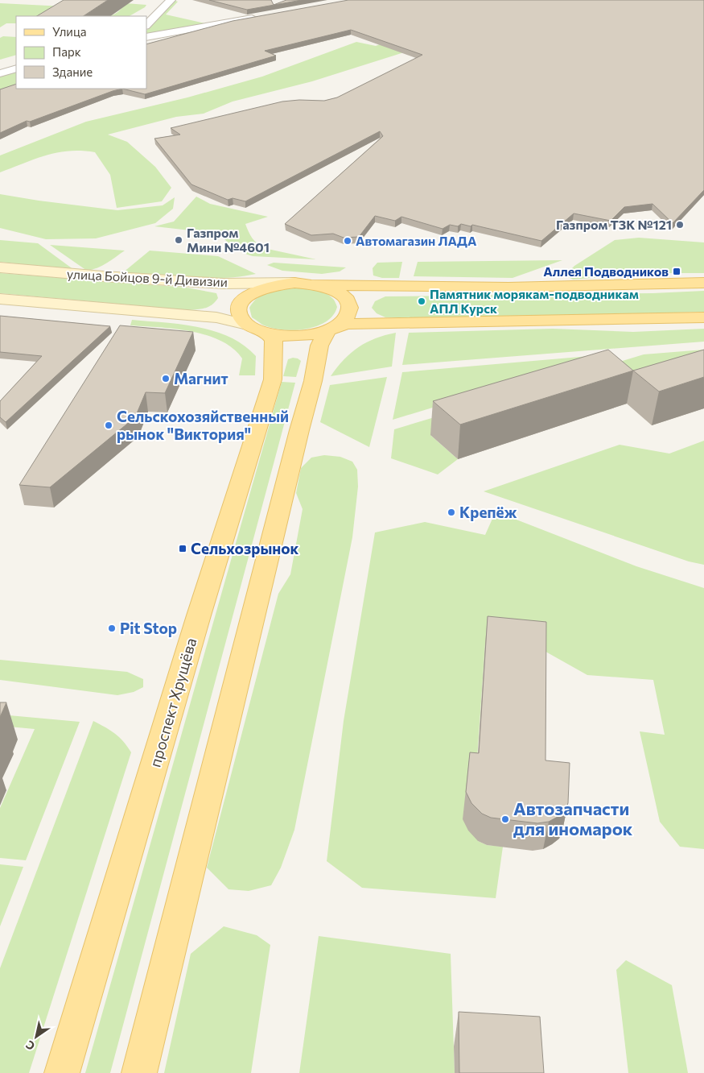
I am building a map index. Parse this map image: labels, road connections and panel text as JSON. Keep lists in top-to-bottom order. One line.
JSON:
{"streets":{"main road":["улица Бойцов 9-й Дивизии","проспект Хрущёва"]},"places":{"other":["Газпром ТЗК №121","Газпром Мини №4601","Автомагазин ЛАДА","Памятник морякам-подводникам АПЛ Курск","Магнит","Сельскохозяйственный рынок \"Виктория\"","Крепёж","Pit Stop","Автозапчасти для иномарок"],"transit":["Аллея Подводников","Сельхозрынок"]},"legend":["Улица","Парк","Здание"],"north":"bottom left"}
